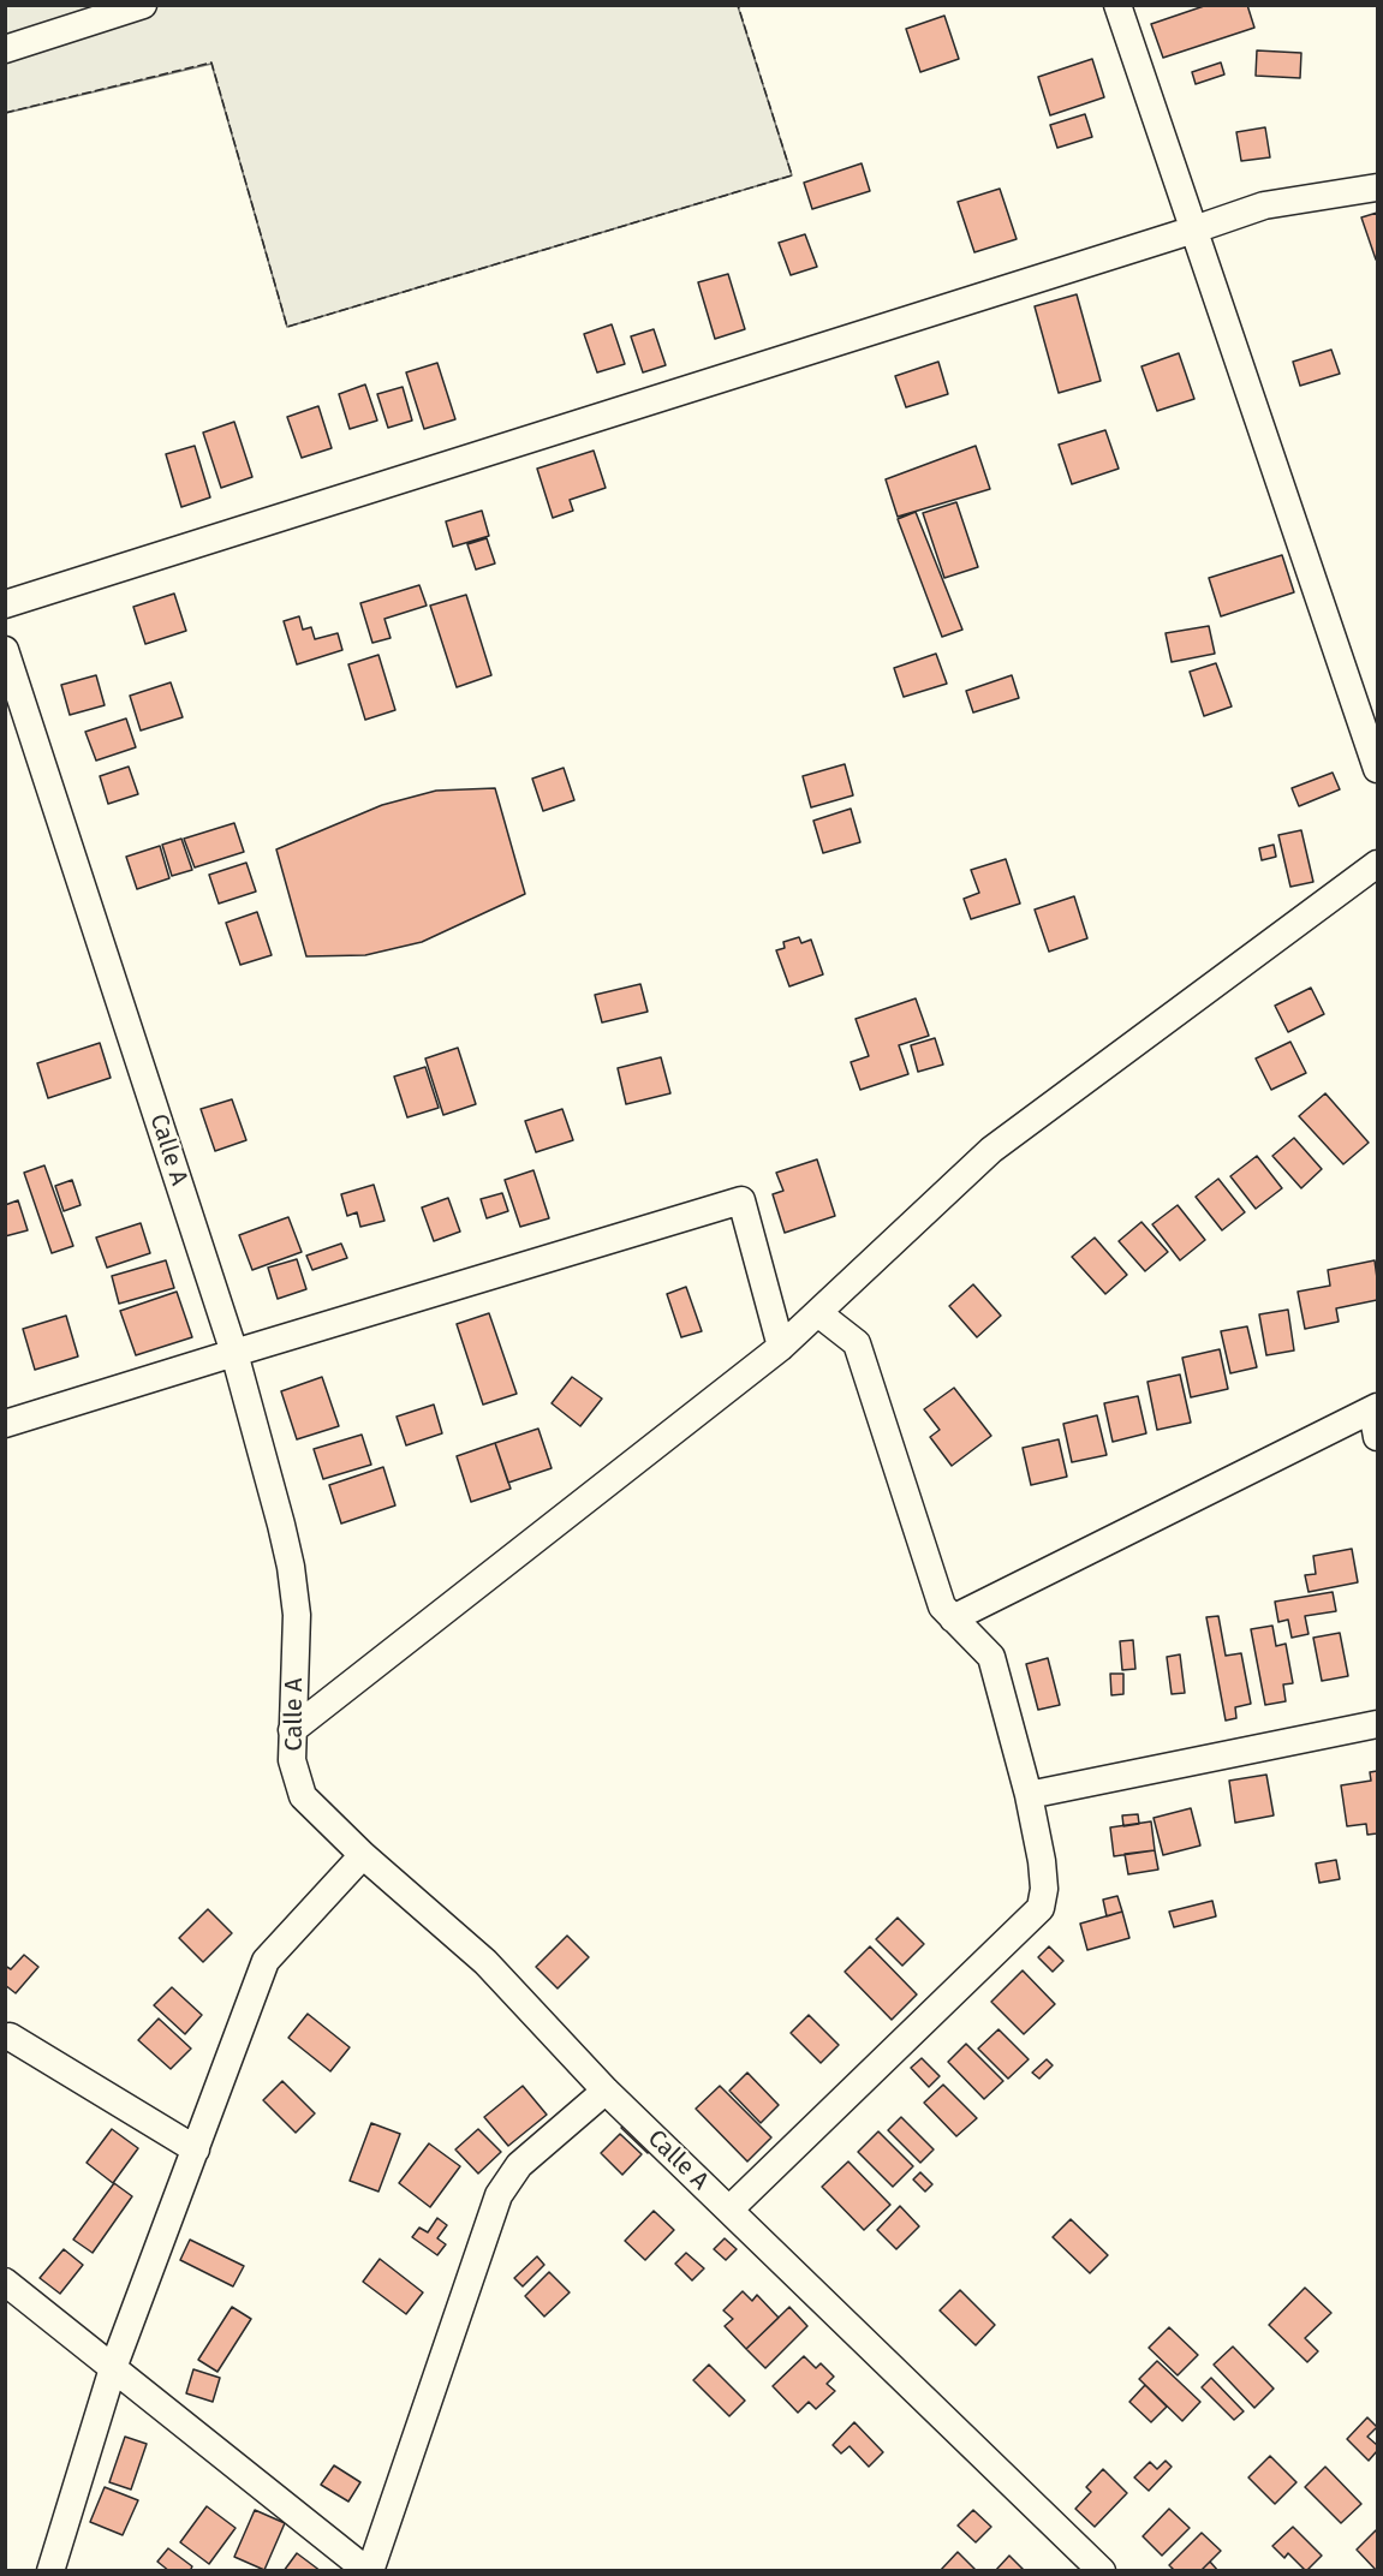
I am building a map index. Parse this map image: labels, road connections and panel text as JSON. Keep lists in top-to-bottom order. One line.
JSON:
{"streets":{"street":["Calle A"]}}
